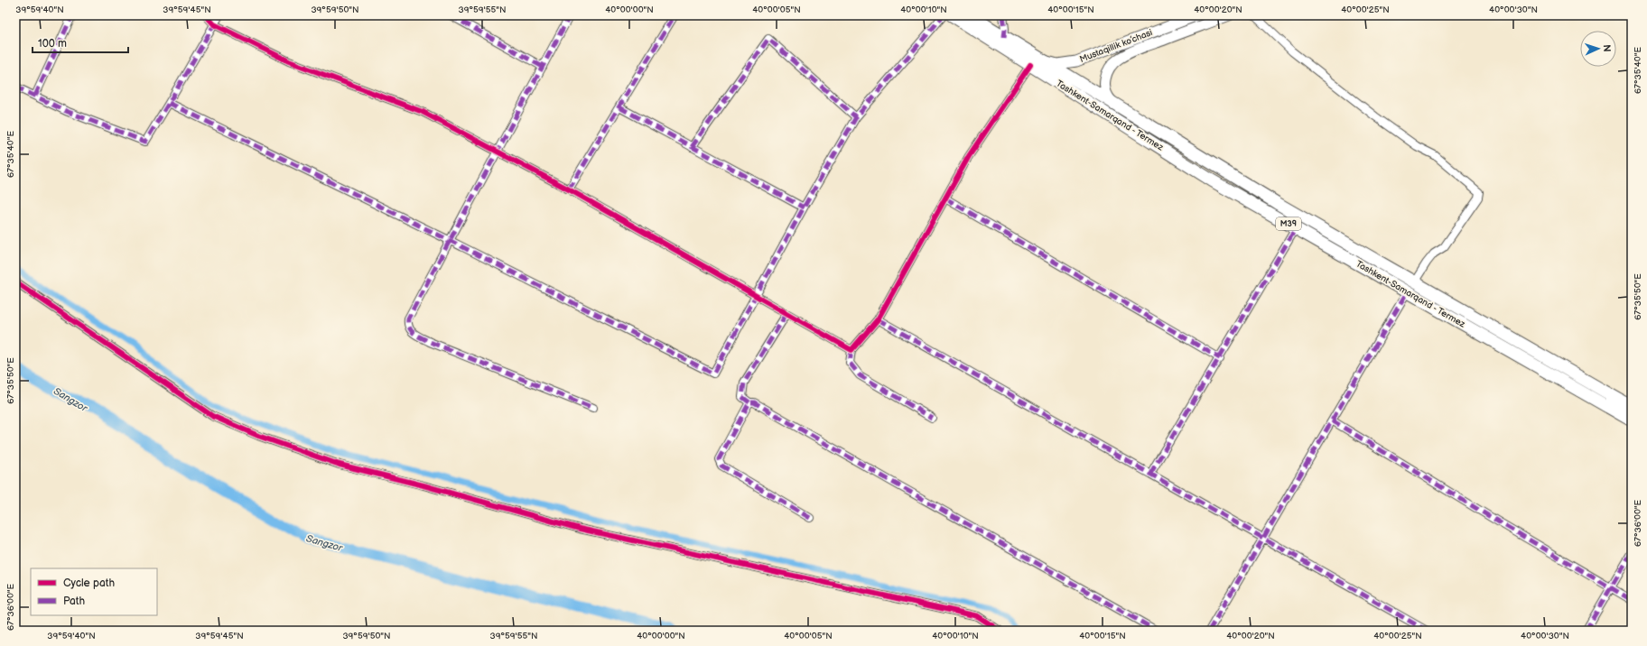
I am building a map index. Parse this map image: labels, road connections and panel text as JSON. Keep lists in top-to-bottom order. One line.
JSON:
{"streets":{"highway":["Tashkent-Samarqand - Termez","M39"],"main road":["Mustaqillik ko’chasi"]},"crossings":[["Mustaqillik ko’chasi","Tashkent-Samarqand - Termez"],["Tashkent-Samarqand - Termez","M39"]],"water":["Sangzor"],"legend":["Cycle path","Path"],"scale_bar":"100 m","north":"right","coordinates":["39°59'40\"N","39°59'45\"N","39°59'50\"N","39°59'55\"N","40°00'00\"N","40°00'05\"N","40°00'10\"N","40°00'15\"N","40°00'20\"N","40°00'25\"N","40°00'30\"N","67°35'40\"E","67°35'50\"E","67°36'00\"E"]}
